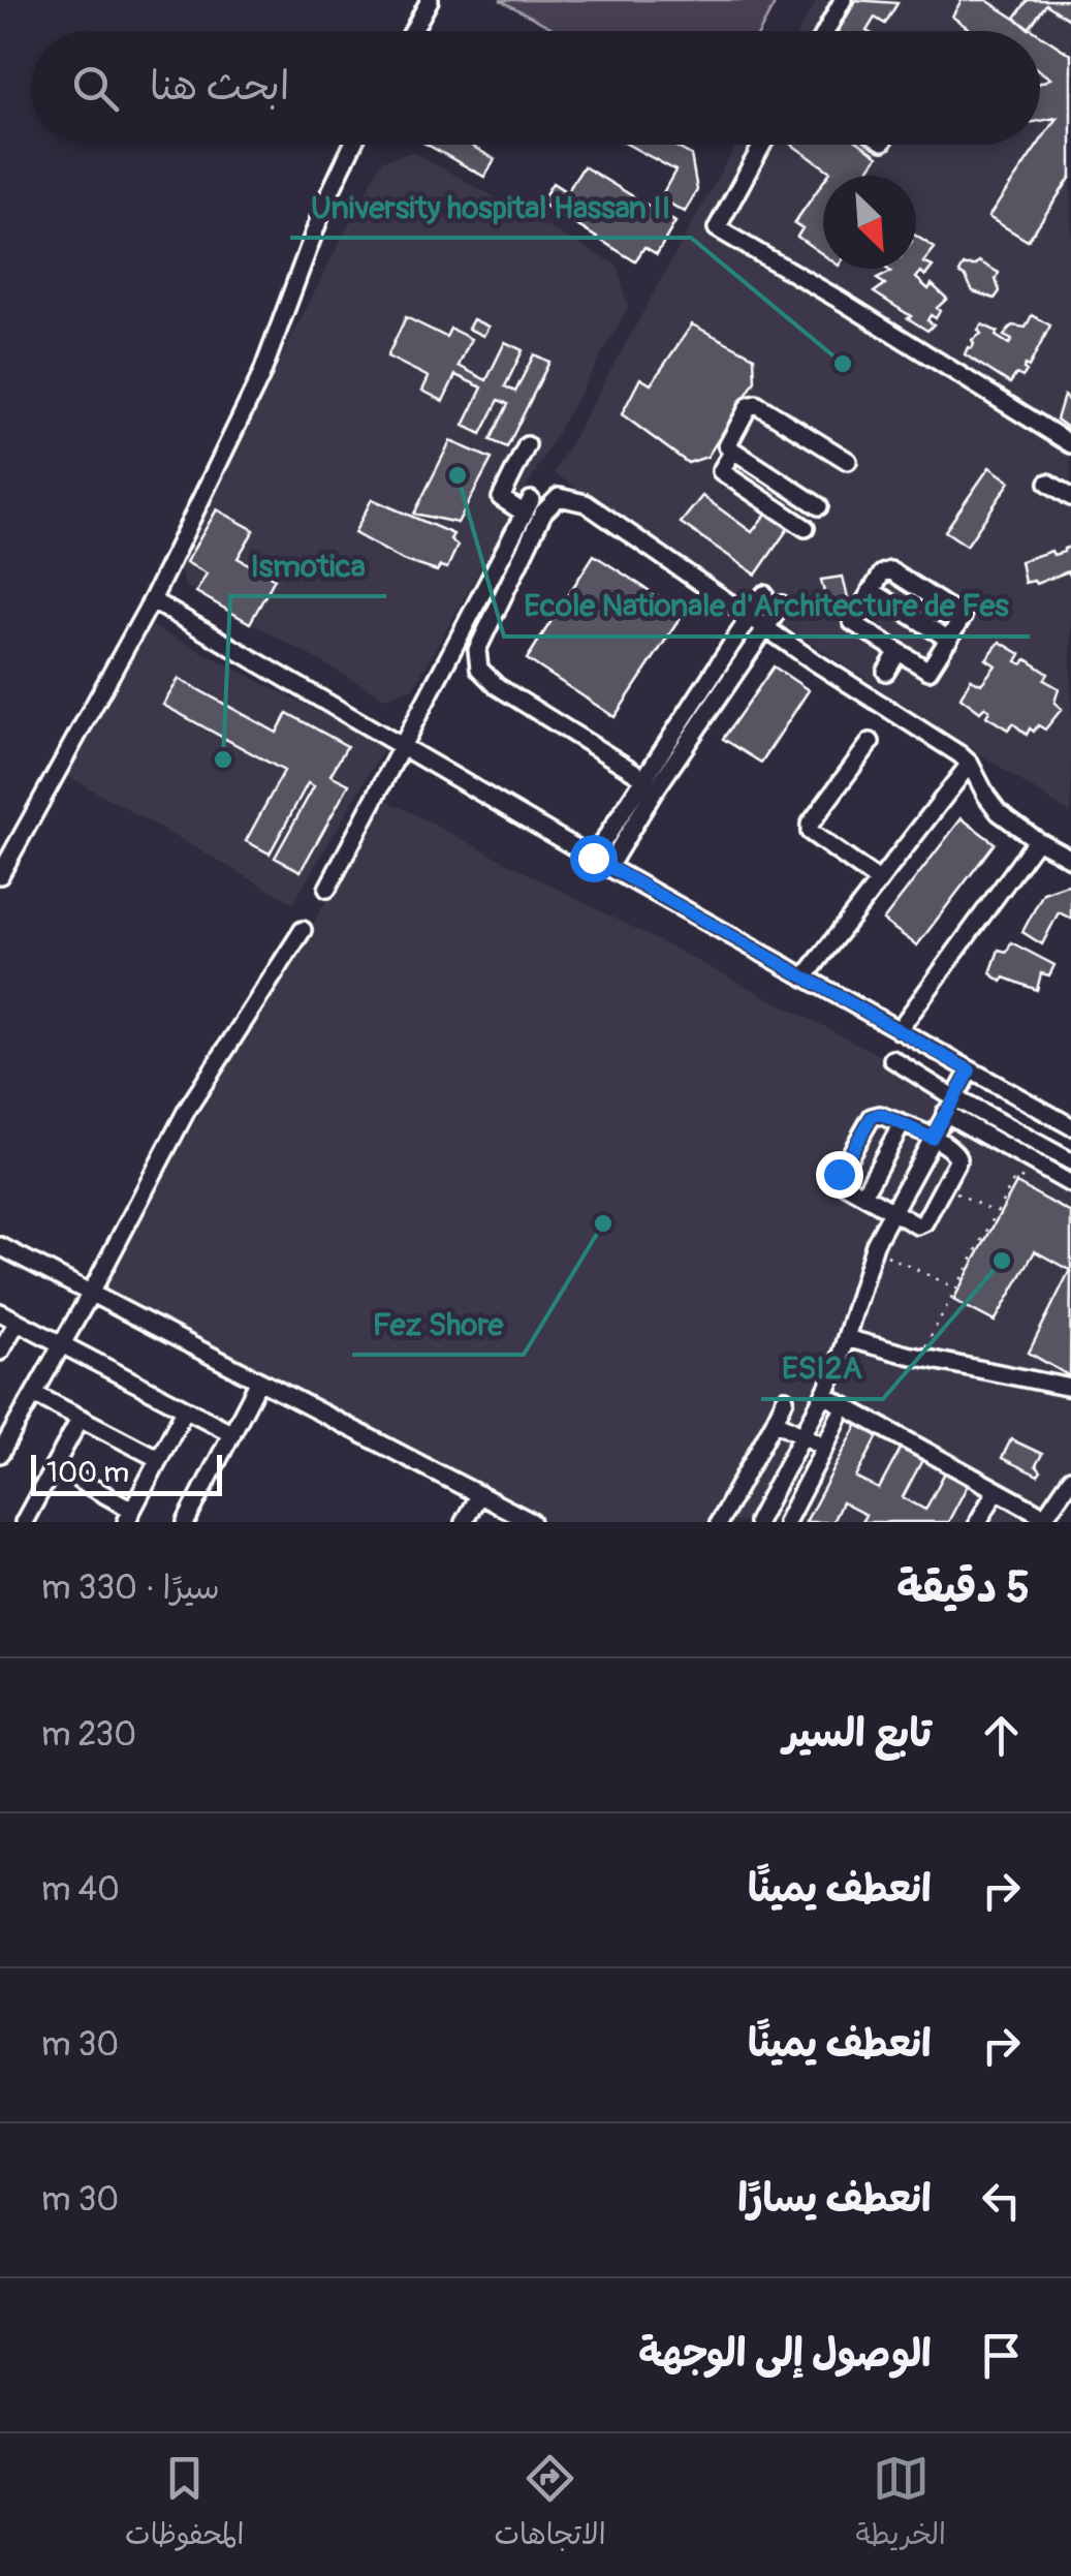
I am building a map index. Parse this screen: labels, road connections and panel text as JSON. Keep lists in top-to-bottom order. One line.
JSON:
{"places":["University hospital Hassan II","Ecole Nationale d'Architecture de Fes","Ismotica","Fez Shore","ESI2A"],"scale_bar":"100 m","north":"bottom right","page":{"search":"ابحث هنا","scale":"100 m","heading":["5 دقيقة","سيرًا · 330 m"],"list":[["تابع السير","230 m"],["انعطف يمينًا","40 m"],["انعطف يمينًا","30 m"],["انعطف يسارًا","30 m"],"الوصول إلى الوجهة"],"nav":["الخريطة","الاتجاهات","المحفوظات"]}}
